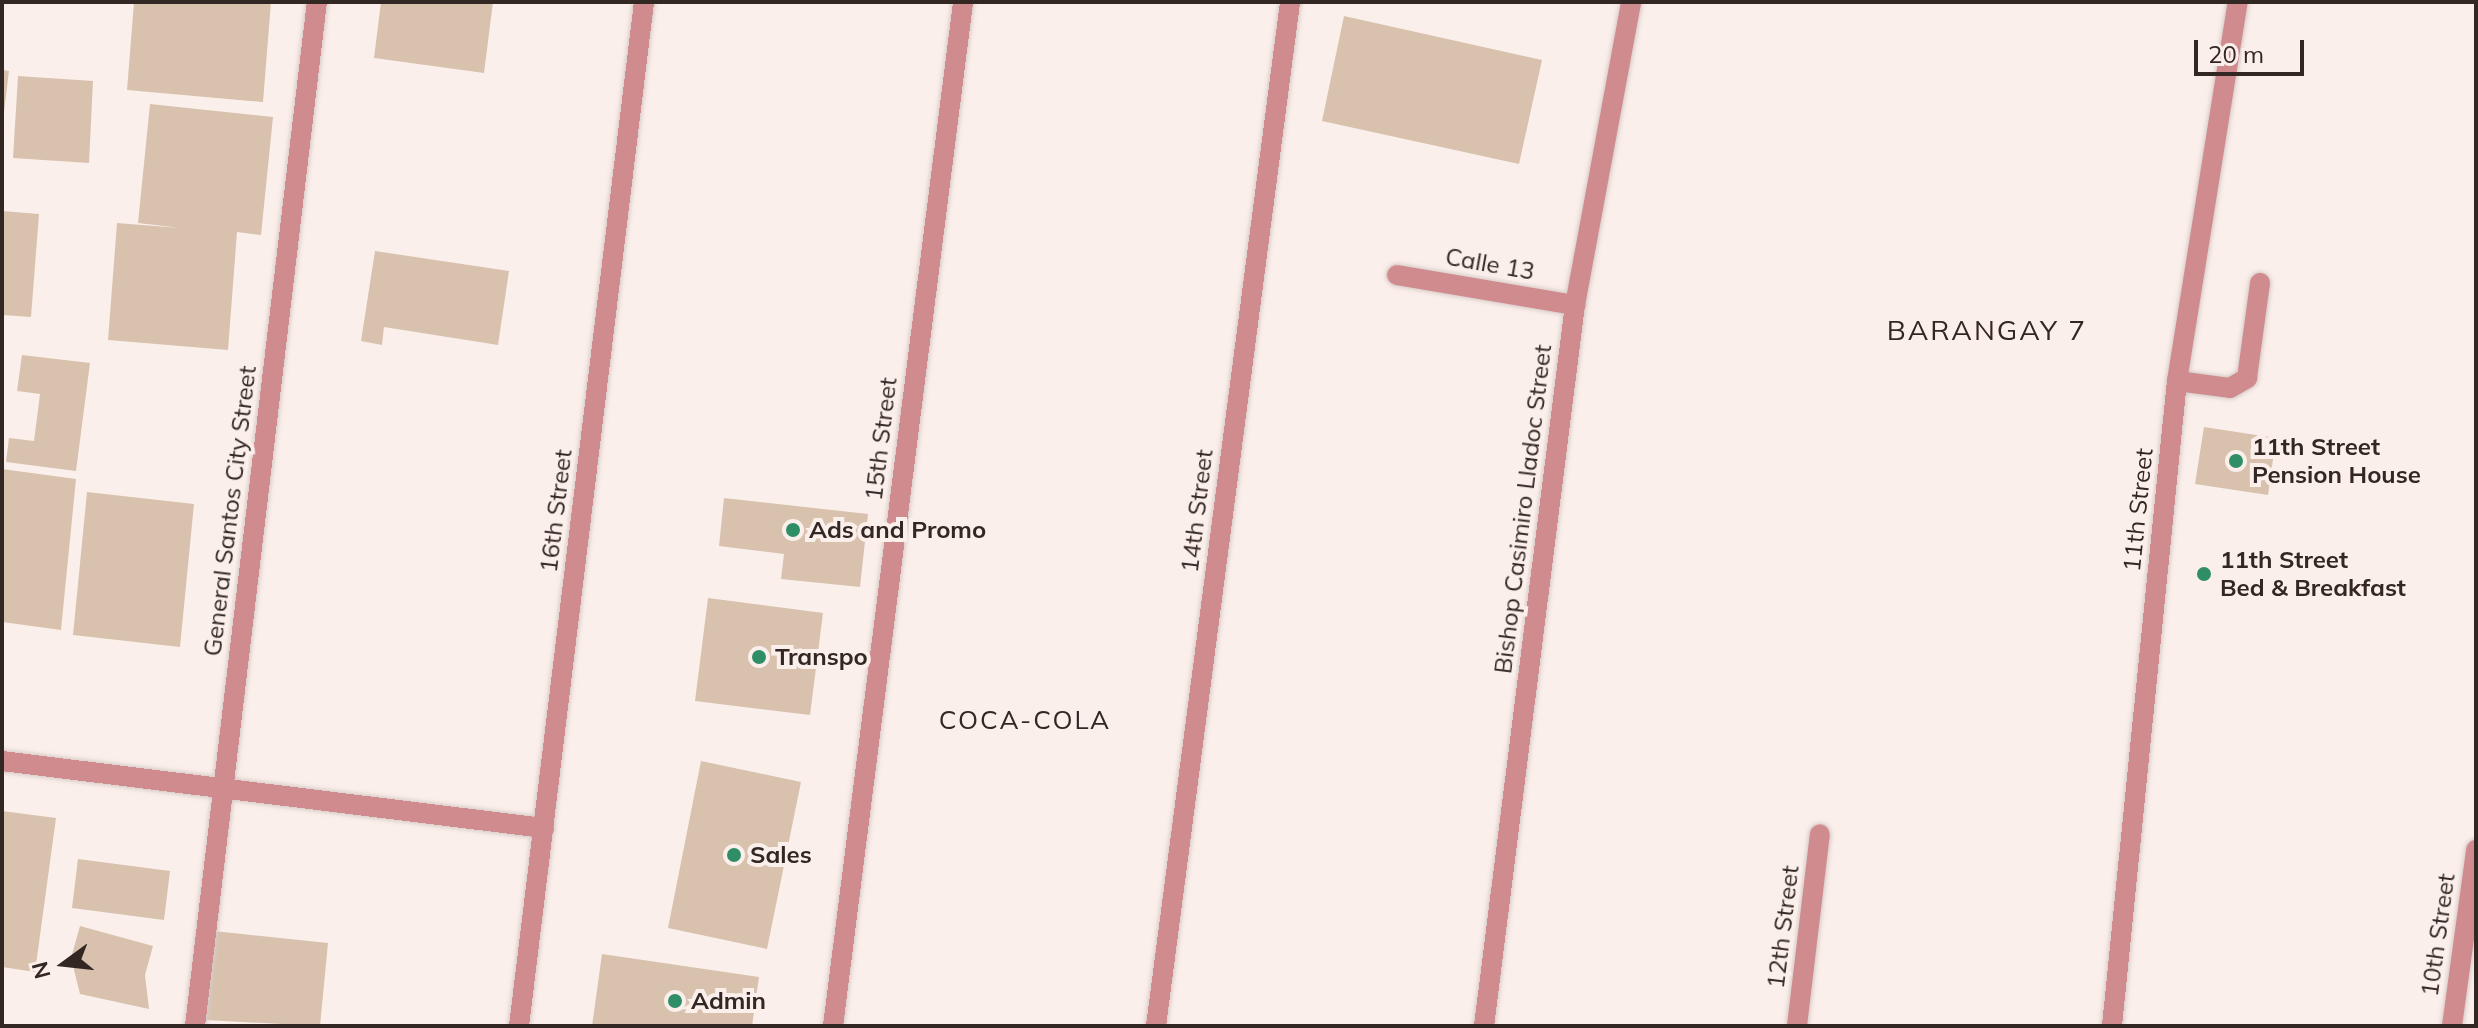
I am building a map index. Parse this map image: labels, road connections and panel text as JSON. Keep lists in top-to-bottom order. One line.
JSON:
{"streets":{"street":["Calle 13","15th Street","Bishop Casimiro Lladoc Street","11th Street","General Santos City Street","16th Street","14th Street","12th Street","10th Street"]},"crossings":[["Calle 13","Bishop Casimiro Lladoc Street"]],"districts":["BARANGAY 7","COCA-COLA"],"places":["11th Street Pension House","Ads and Promo","11th Street Bed & Breakfast","Transpo","Sales","Admin"],"scale_bar":"20 m","north":"left"}
